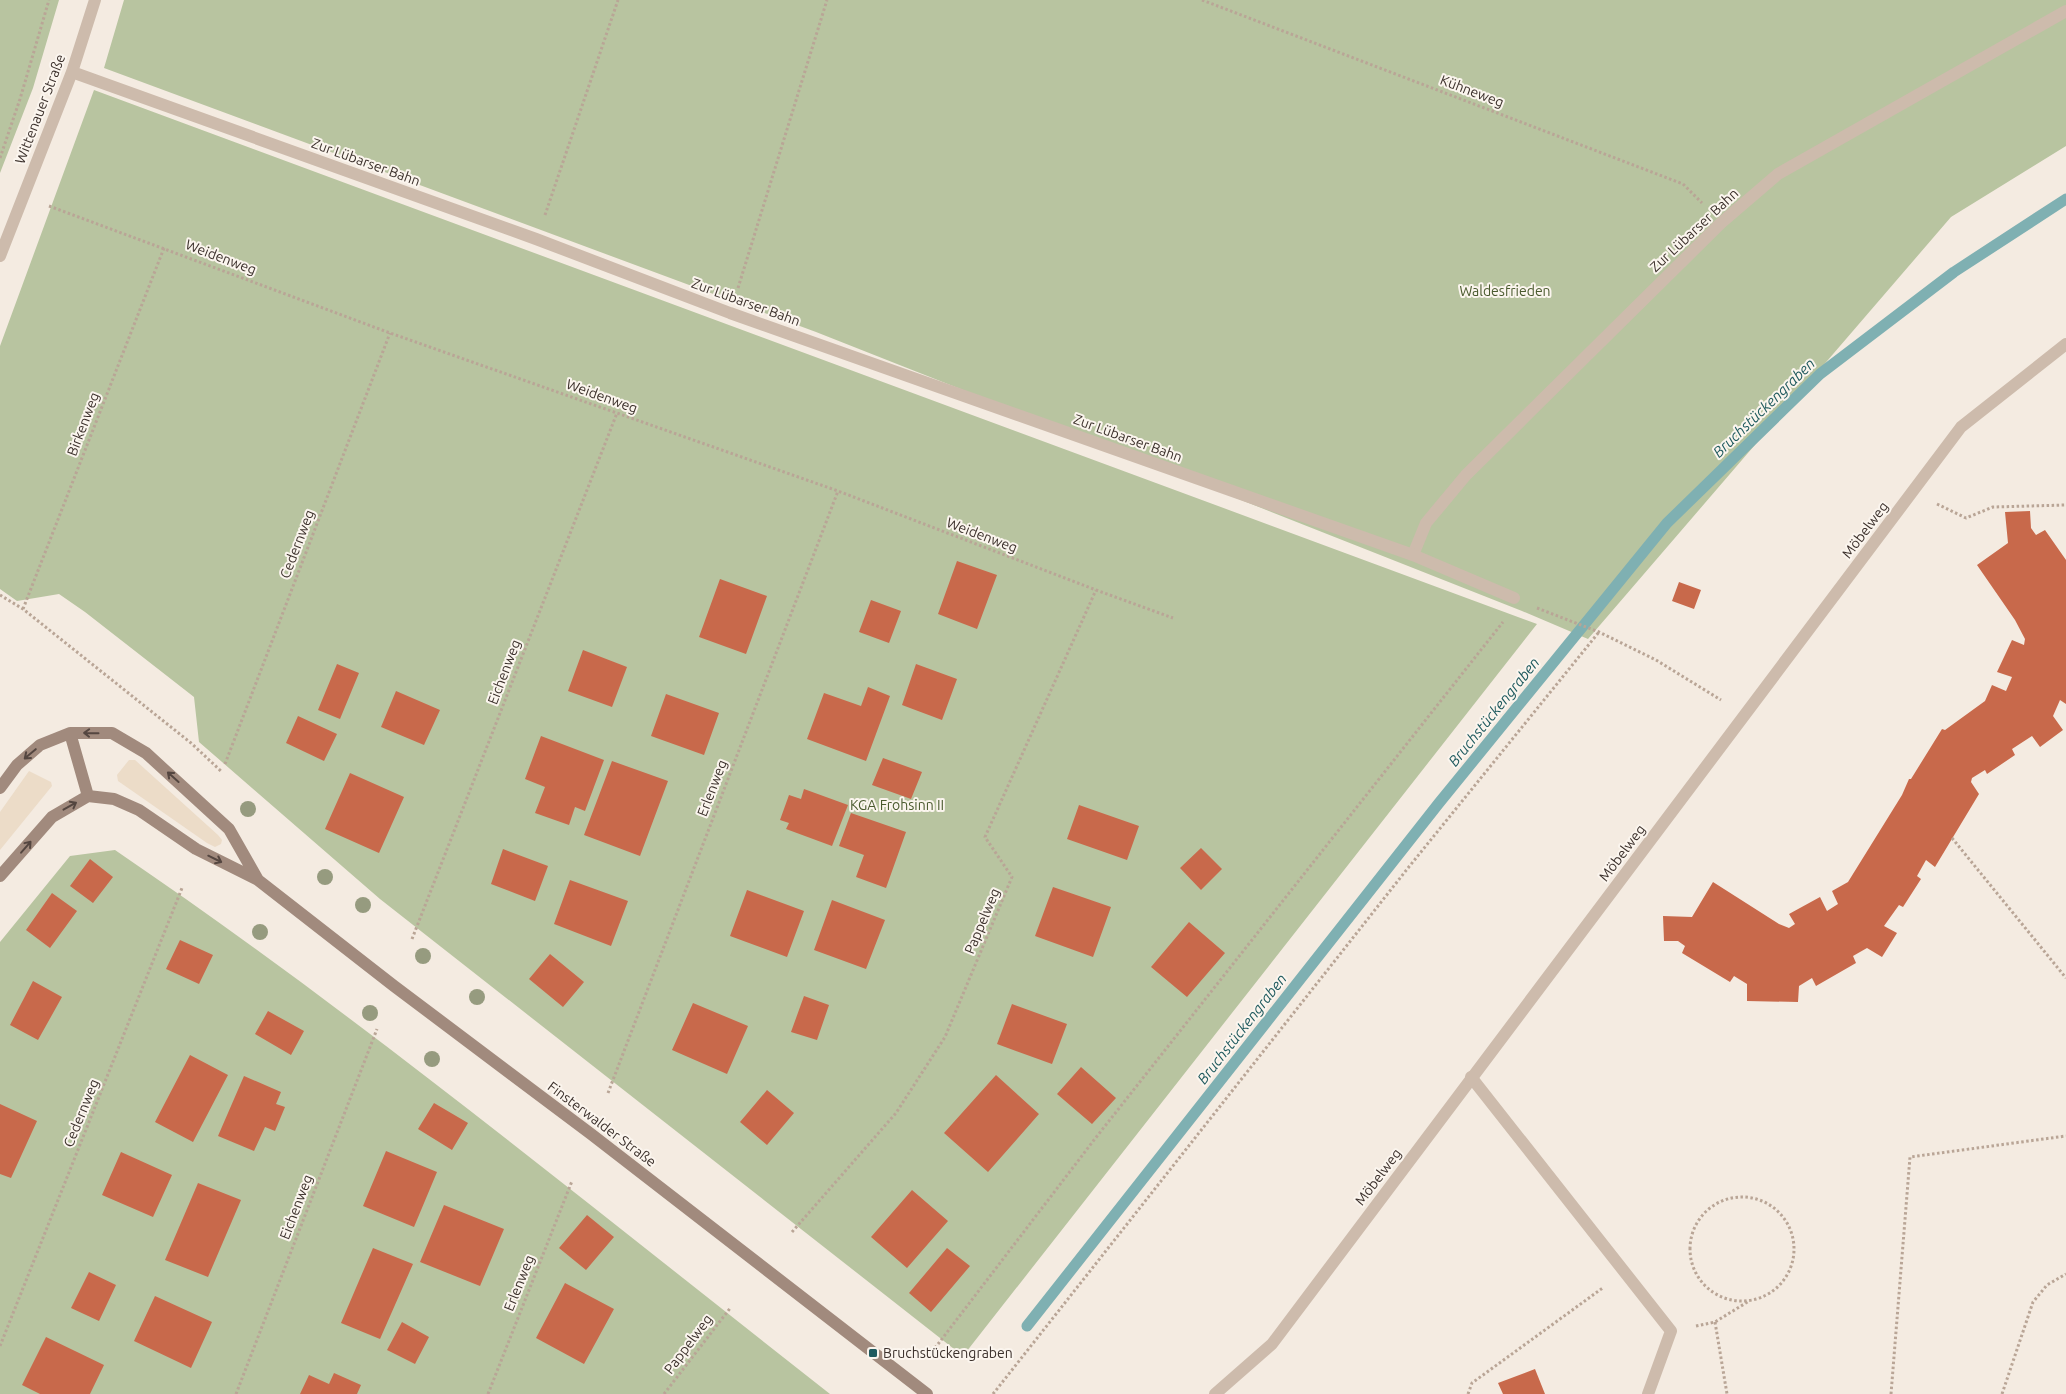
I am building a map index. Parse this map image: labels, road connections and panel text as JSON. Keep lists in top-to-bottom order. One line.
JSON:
{"streets":{"street":["Wittenauer Straße","Zur Lübarser Bahn","Möbelweg","Finsterwalder Straße"],"path":["Kühneweg","Weidenweg","Birkenweg","Cedernweg","Eichenweg","Erlenweg","Pappelweg"]},"crossings":[["Kühneweg","Zur Lübarser Bahn"],["Wittenauer Straße","Zur Lübarser Bahn"],["Wittenauer Straße","Weidenweg"],["Weidenweg","Birkenweg"],["Weidenweg","Cedernweg"],["Weidenweg","Eichenweg"],["Weidenweg","Erlenweg"],["Weidenweg","Pappelweg"]],"water":["Bruchstückengraben"],"parks":["Waldesfrieden","KGA Frohsinn II"],"places":{"transit":["Bruchstückengraben"]}}
